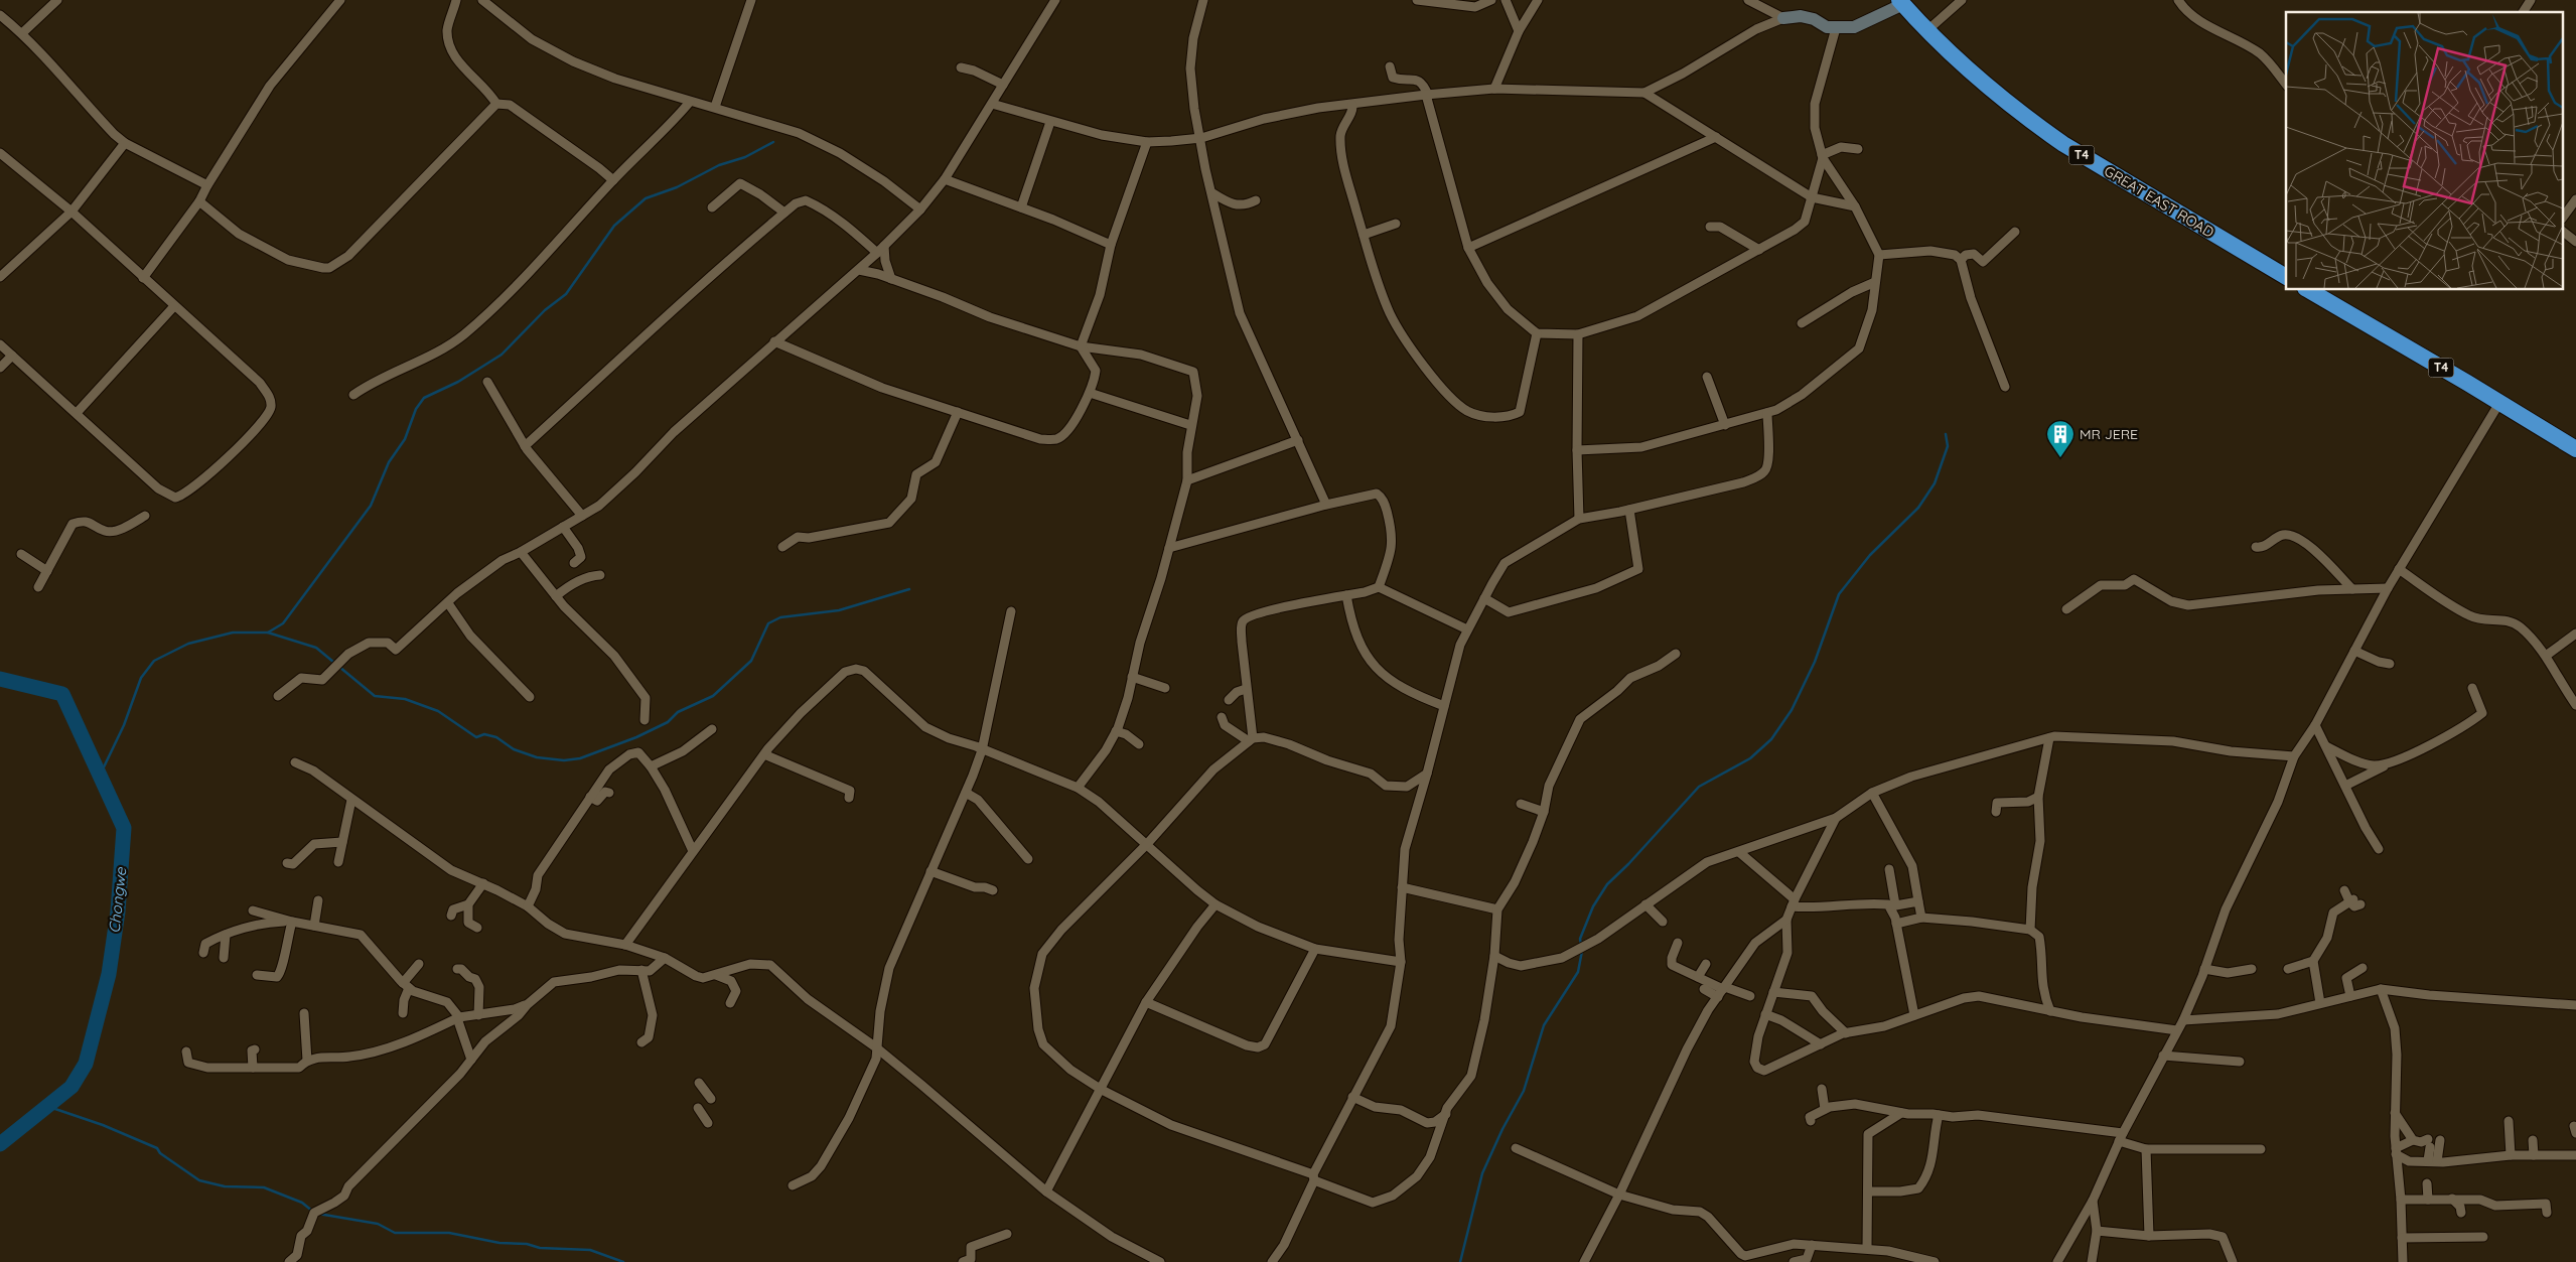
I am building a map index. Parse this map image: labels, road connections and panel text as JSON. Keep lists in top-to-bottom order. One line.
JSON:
{"streets":{"highway":["T4","GREAT EAST ROAD"]},"water":["Chongwe"],"places":{"building":["MR JERE"]}}
